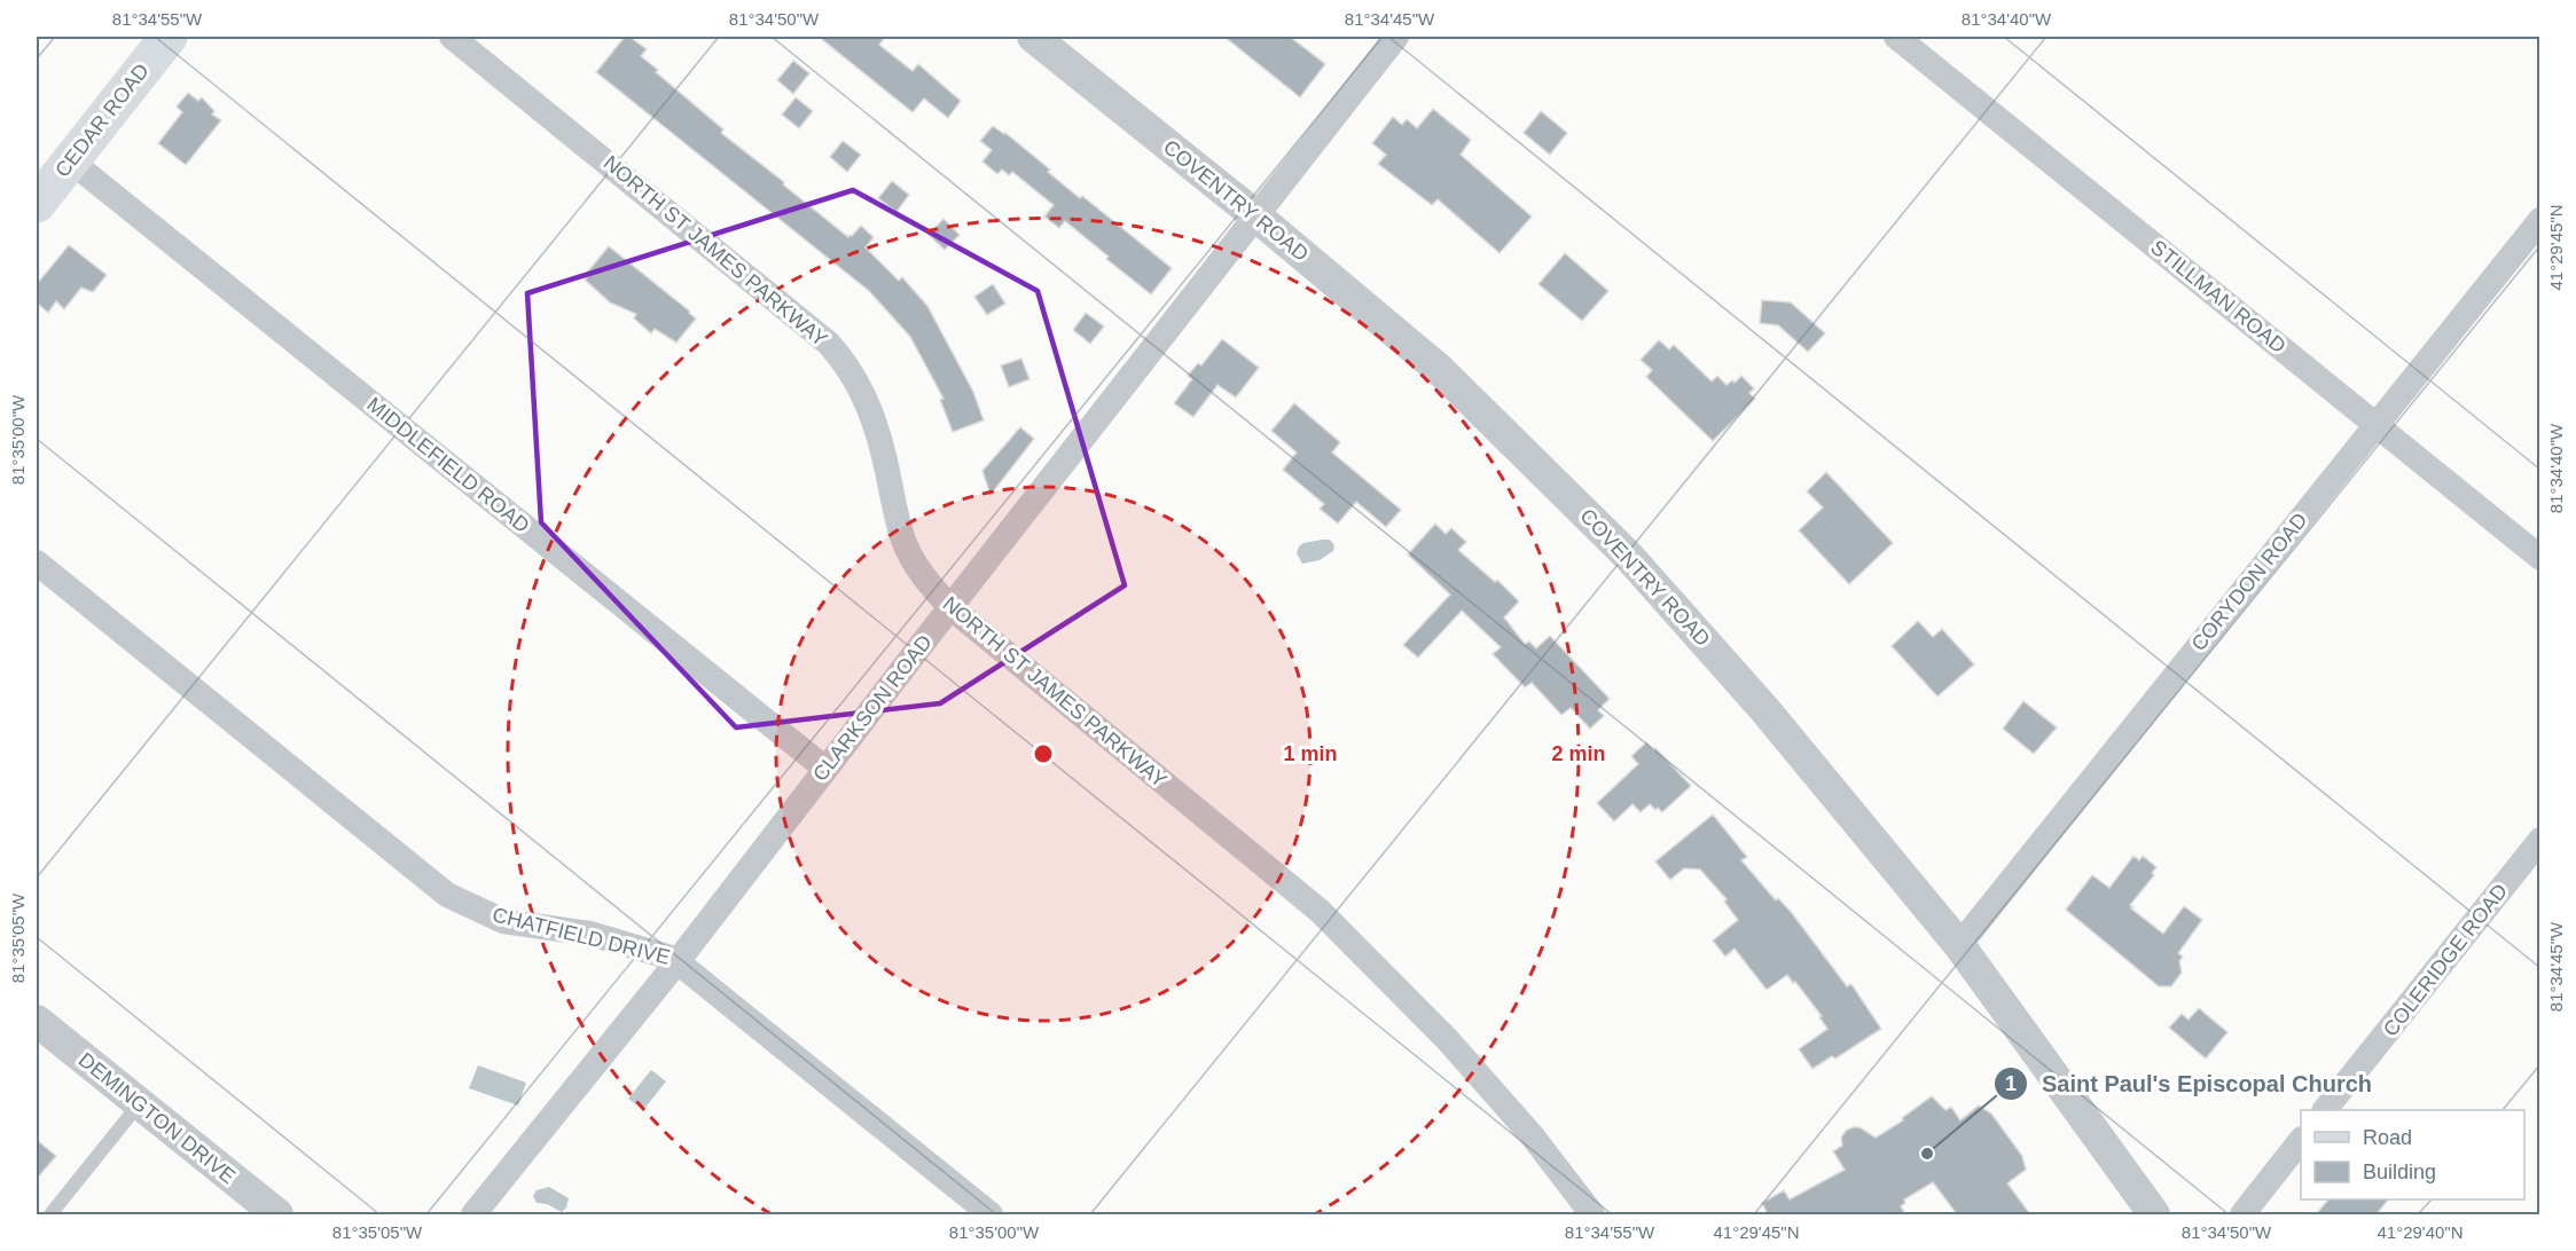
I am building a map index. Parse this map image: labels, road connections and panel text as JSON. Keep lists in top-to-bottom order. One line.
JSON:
{"streets":{"main road":["CEDAR ROAD"],"street":["COVENTRY ROAD","NORTH ST JAMES PARKWAY","STILLMAN ROAD","MIDDLEFIELD ROAD","CORYDON ROAD","CLARKSON ROAD","CHATFIELD DRIVE","COLERIDGE ROAD","DEMINGTON DRIVE"]},"crossings":[["CEDAR ROAD","MIDDLEFIELD ROAD"],["COVENTRY ROAD","CORYDON ROAD"],["COVENTRY ROAD","CLARKSON ROAD"],["NORTH ST JAMES PARKWAY","CLARKSON ROAD"],["STILLMAN ROAD","CORYDON ROAD"],["MIDDLEFIELD ROAD","CLARKSON ROAD"],["CLARKSON ROAD","CHATFIELD DRIVE"]],"places":["Saint Paul's Episcopal Church"],"legend":["Road","Building"],"coordinates":["81°34'55\"W","81°34'50\"W","81°34'45\"W","81°34'40\"W","41°29'45\"N","81°35'00\"W","81°35'05\"W","41°29'40\"N"],"rings":["1 min","2 min"]}
